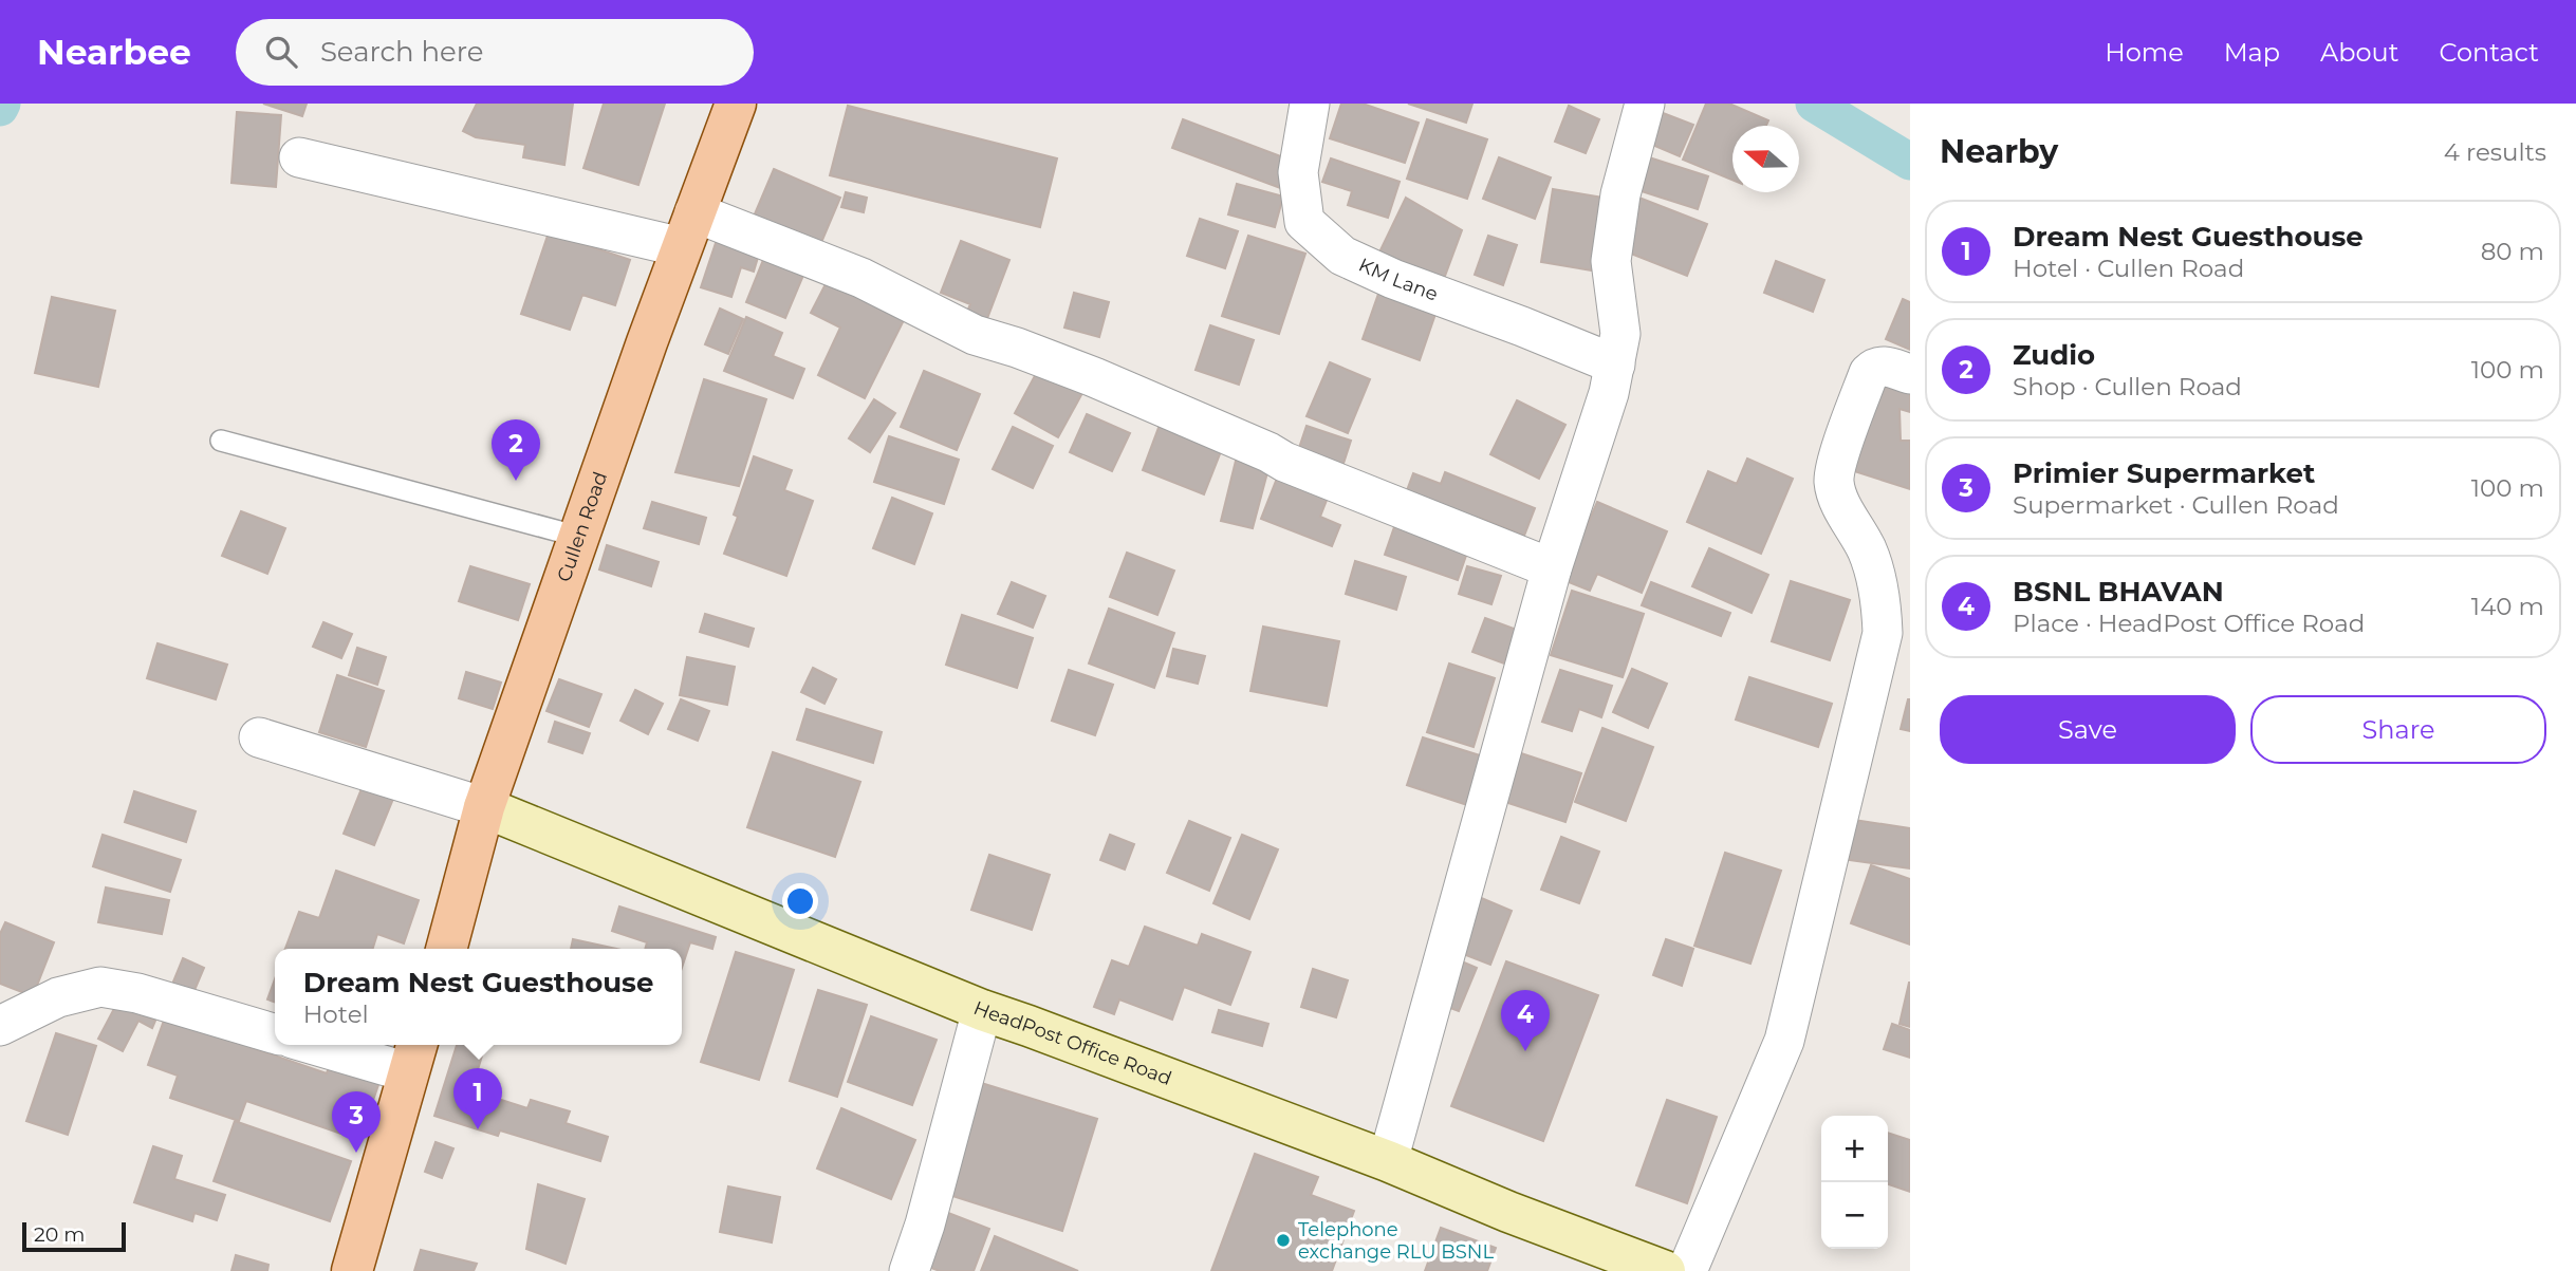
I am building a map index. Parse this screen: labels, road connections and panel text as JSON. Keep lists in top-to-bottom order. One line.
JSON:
{"streets":{"main road":["Cullen Road","HeadPost Office Road"],"street":["KM Lane"]},"crossings":[["Cullen Road","HeadPost Office Road"]],"places":["Telephone exchange RLU BSNL"],"scale_bar":"20 m","north":"left","page":{"header":"Nearbee","search":"Search here","nav":["Home","Map","About","Contact"],"heading":["Nearby","4 results"],"list":[{"mark":"1","name":"Dream Nest Guesthouse","note":"Hotel · Cullen Road","value":"80 m"},{"mark":"2","name":"Zudio","note":"Shop · Cullen Road","value":"100 m"},{"mark":"3","name":"Primier Supermarket","note":"Supermarket · Cullen Road","value":"100 m"},{"mark":"4","name":"BSNL BHAVAN","note":"Place · HeadPost Office Road","value":"140 m"}],"pins":["2","4","1","3"],"buttons":["Save","Share"],"popup":["Dream Nest Guesthouse","Hotel"],"map_buttons":["+","−"],"scale":"20 m"}}
